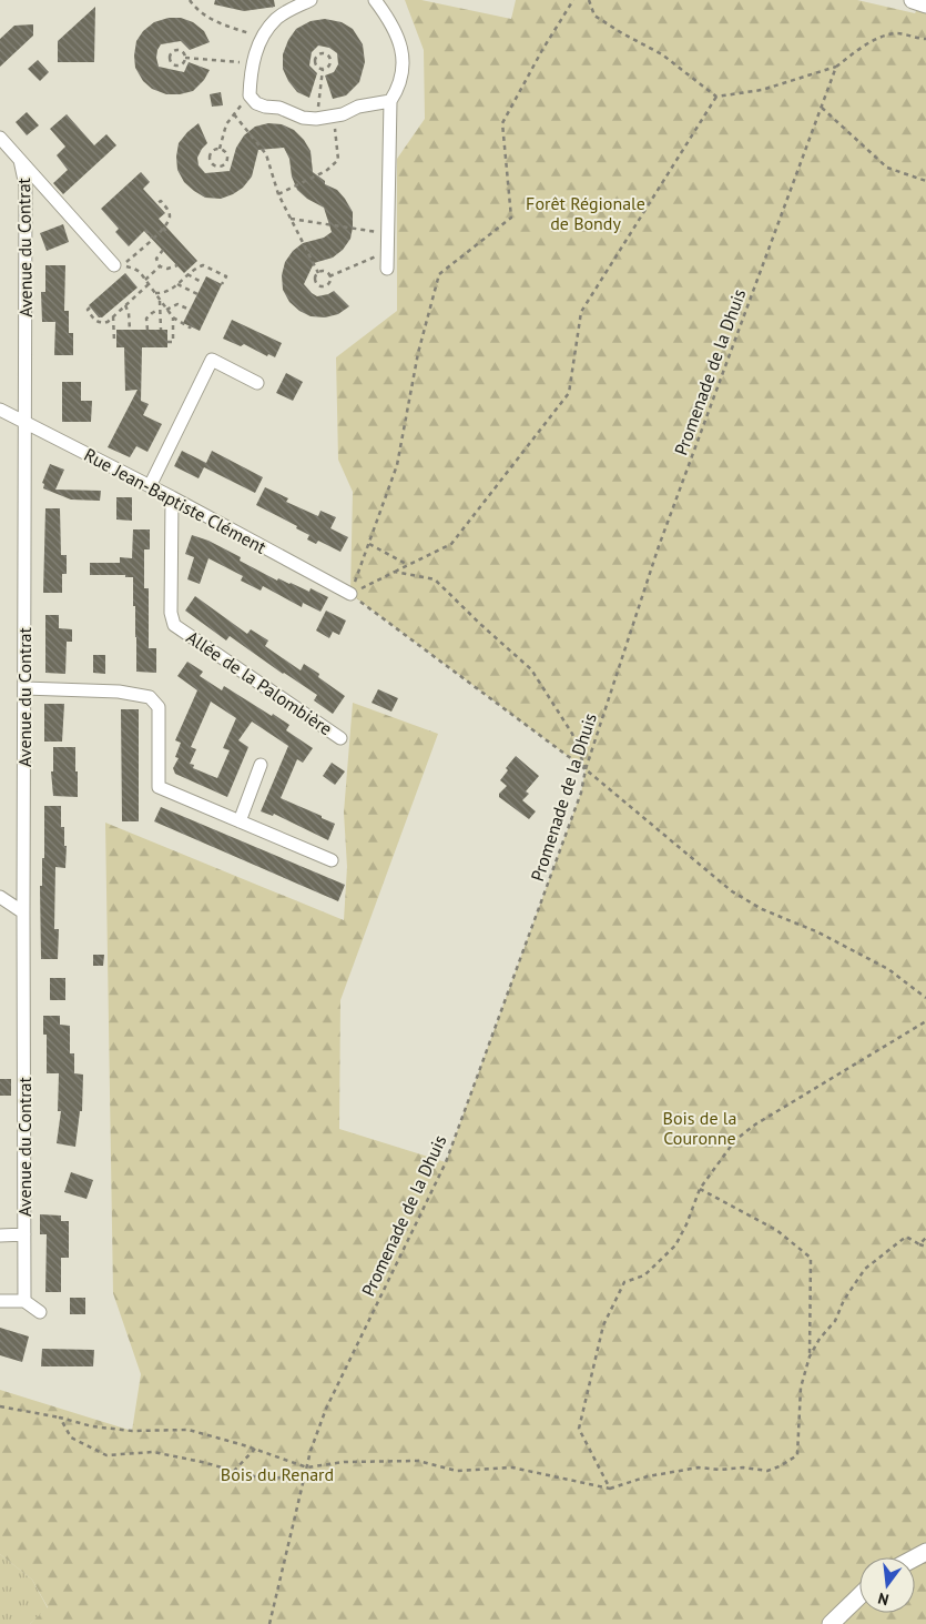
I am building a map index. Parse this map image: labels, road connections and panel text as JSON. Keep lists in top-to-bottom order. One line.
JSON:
{"streets":{"street":["Avenue du Contrat","Rue Jean-Baptiste Clément","Allée de la Palombière"],"path":["Promenade de la Dhuis"]},"crossings":[["Avenue du Contrat","Rue Jean-Baptiste Clément"],["Rue Jean-Baptiste Clément","Allée de la Palombière"]],"parks":["Forêt Régionale de Bondy","Bois de la Couronne","Bois du Renard"],"north":"bottom"}
